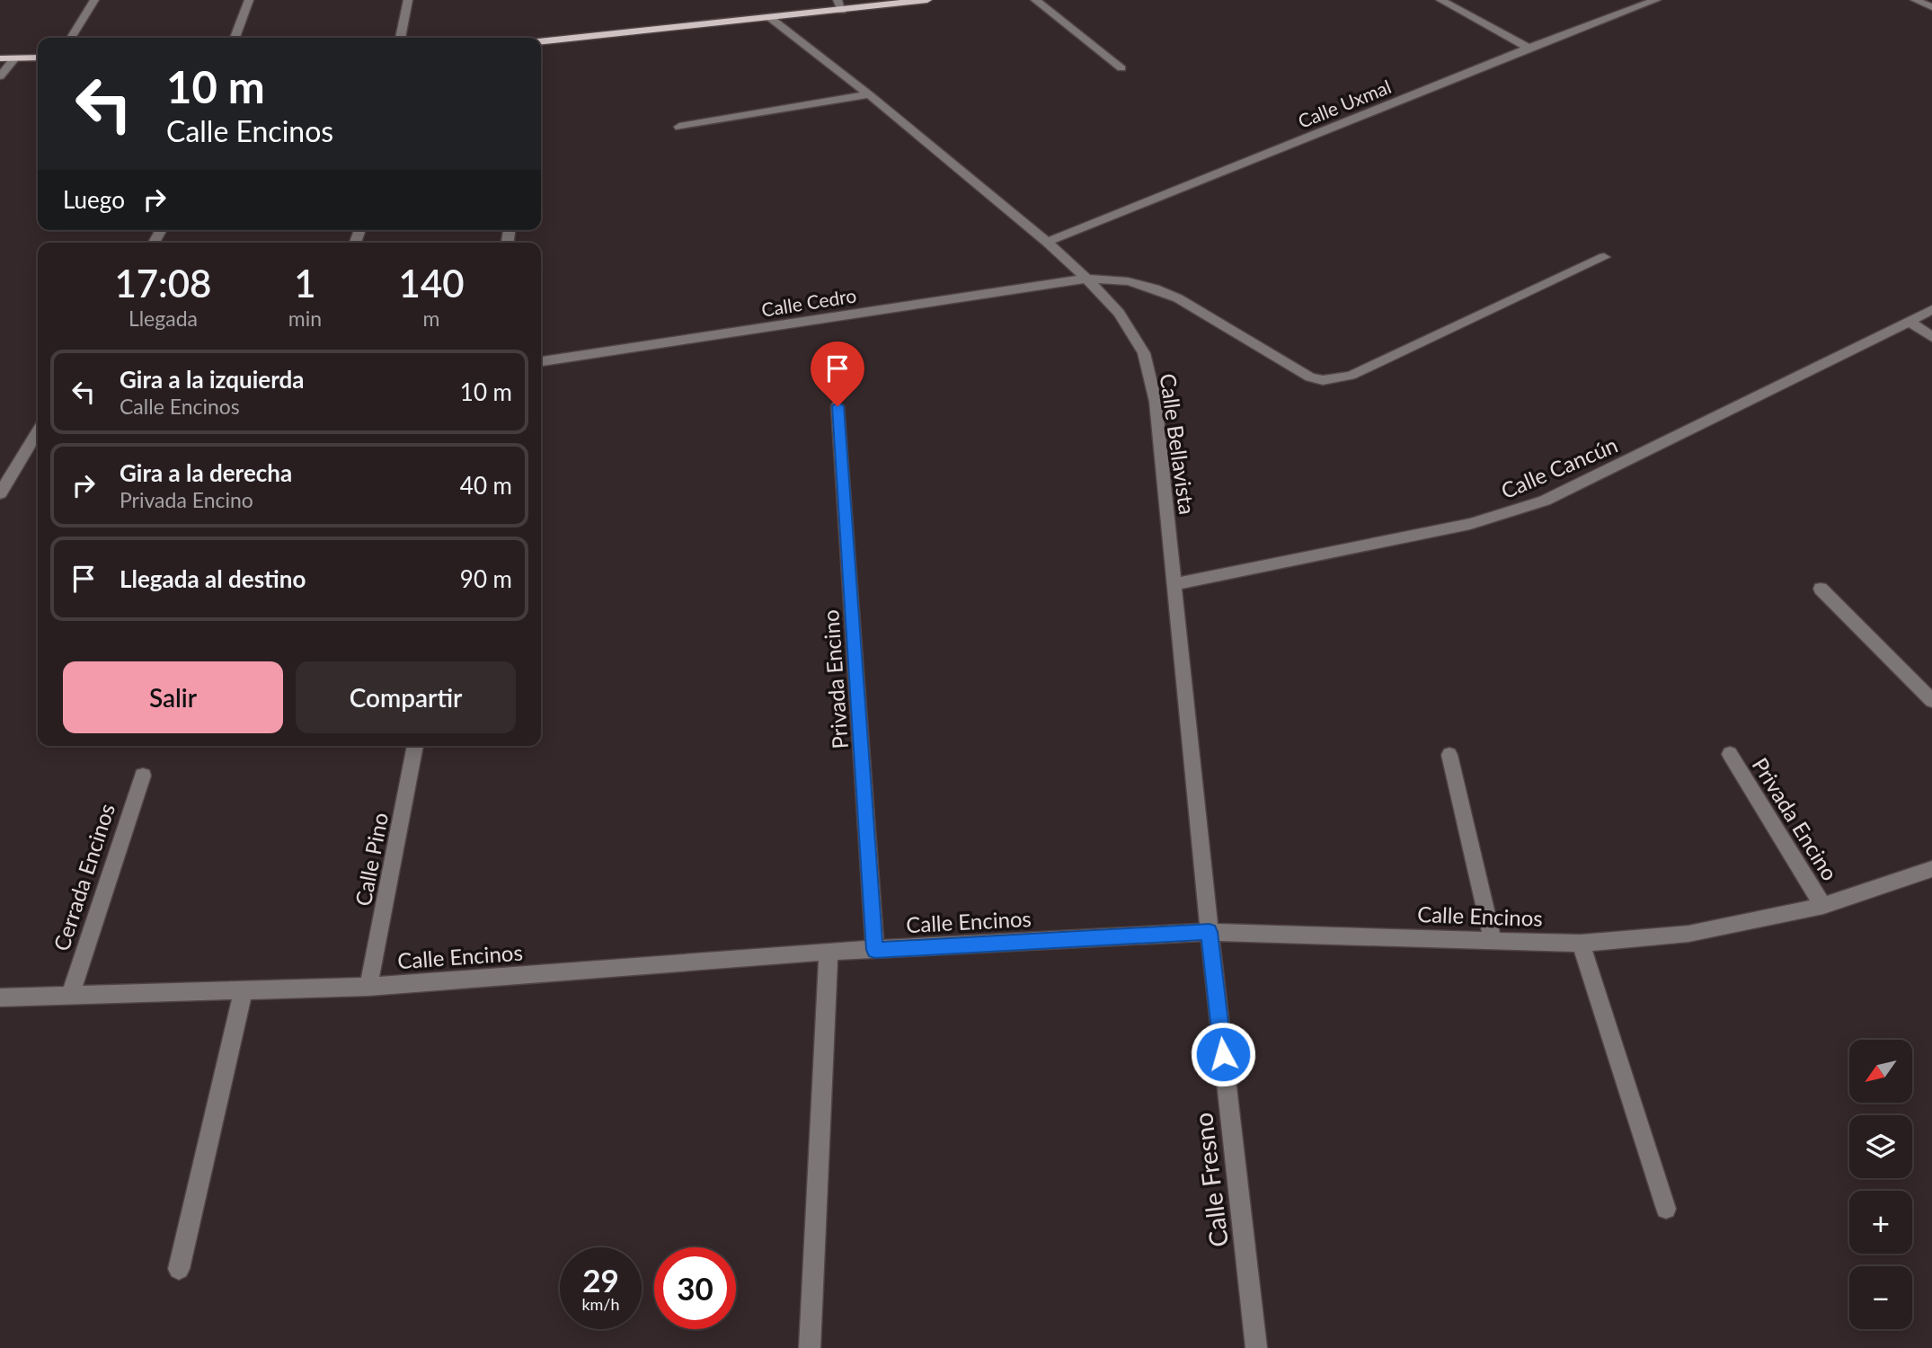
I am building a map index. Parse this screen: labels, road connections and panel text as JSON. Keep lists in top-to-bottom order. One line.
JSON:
{"streets":{"street":["Calle Uxmal","Calle Cedro","Calle Bellavista","Calle Cancún","Privada Encino","Calle Pino","Cerrada Encinos","Calle Encinos","Calle Fresno"]},"crossings":[["Calle Uxmal","Calle Bellavista"],["Calle Cedro","Calle Bellavista"],["Calle Bellavista","Calle Cancún"],["Calle Bellavista","Calle Encinos"],["Calle Bellavista","Calle Fresno"],["Privada Encino","Calle Encinos"],["Calle Pino","Calle Encinos"],["Cerrada Encinos","Calle Encinos"],["Calle Encinos","Calle Fresno"]],"north":"bottom left","page":{"turn":["10 m","Calle Encinos"],"then":"Luego","eta":["17:08","Llegada","1","min","140","m"],"list":[{"name":"Gira a la izquierda","note":"Calle Encinos","value":"10 m"},{"name":"Gira a la derecha","note":"Privada Encino","value":"40 m"},{"name":"Llegada al destino","value":"90 m"}],"buttons":["Salir","Compartir"],"map_buttons":["+","−"],"speed":"29 km/h","limit":"30"}}
